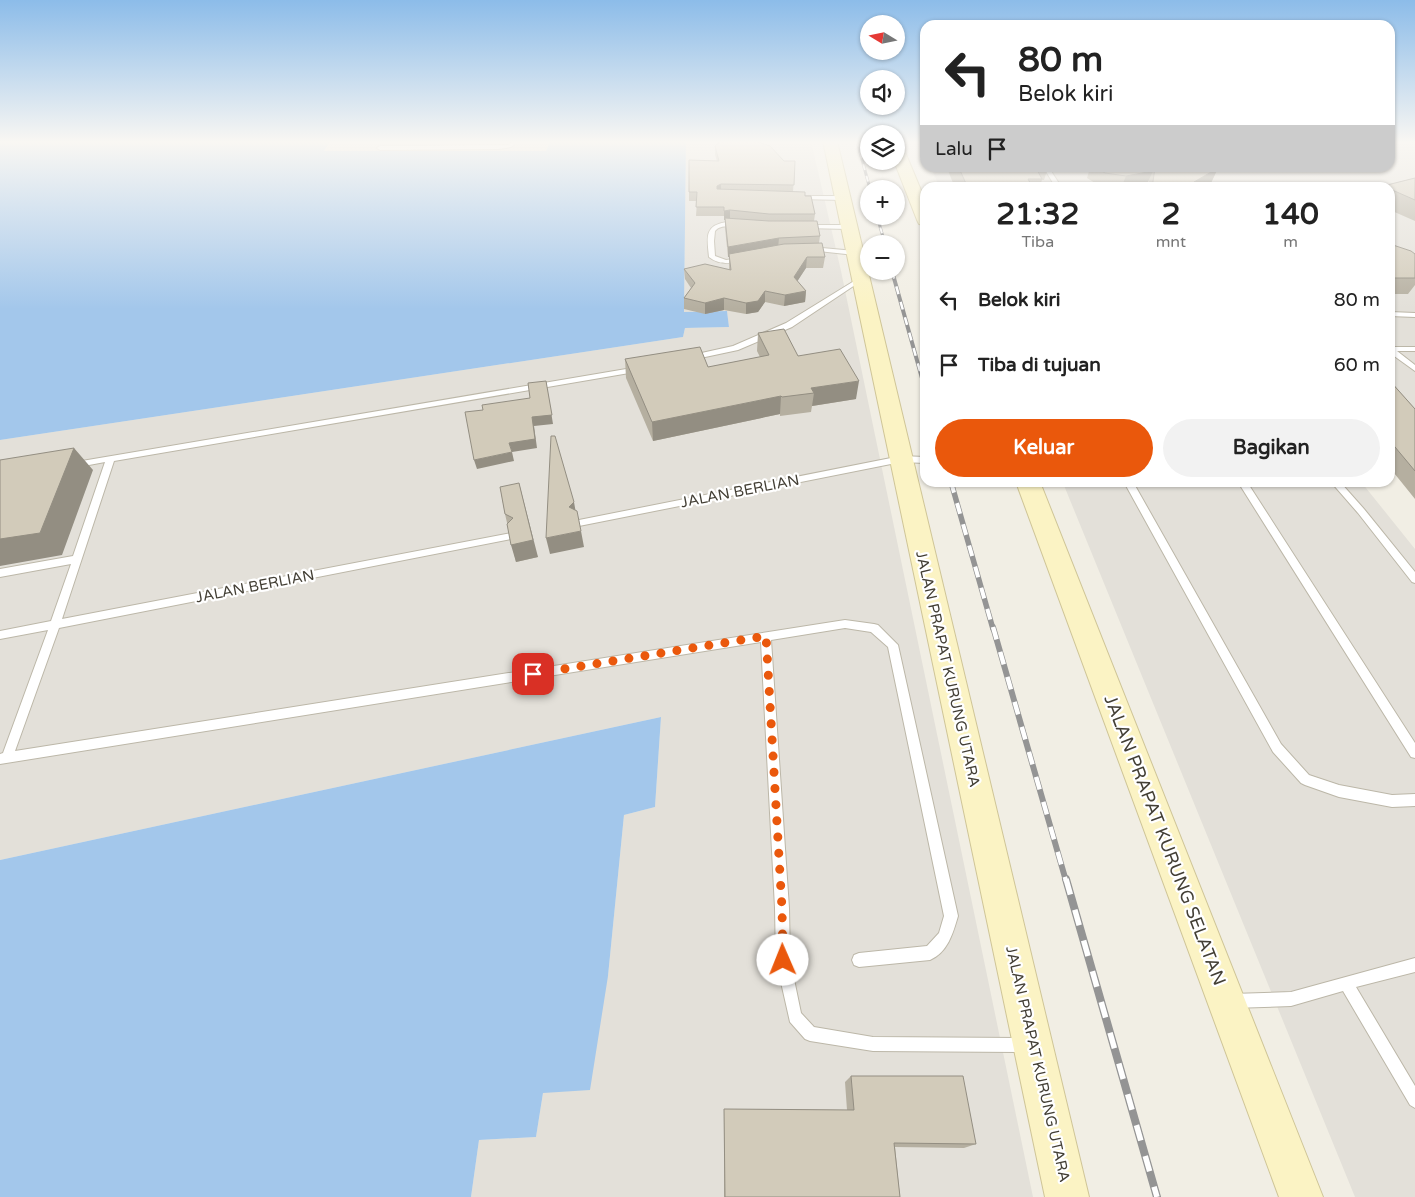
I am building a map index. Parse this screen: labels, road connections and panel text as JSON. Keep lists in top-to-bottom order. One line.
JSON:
{"streets":{"street":["JALAN PRAPAT KURUNG UTARA","JALAN PRAPAT KURUNG SELATAN"],"lane":["JALAN BERLIAN"]},"crossings":[["JALAN BERLIAN","JALAN PRAPAT KURUNG UTARA"]],"north":"left","page":{"map_buttons":["+","−"],"turn":["80 m","Belok kiri"],"then":"Lalu","eta":["21:32","Tiba","2","mnt","140","m"],"list":[{"name":"Belok kiri","value":"80 m"},{"name":"Tiba di tujuan","value":"60 m"}],"buttons":["Keluar","Bagikan"]}}
